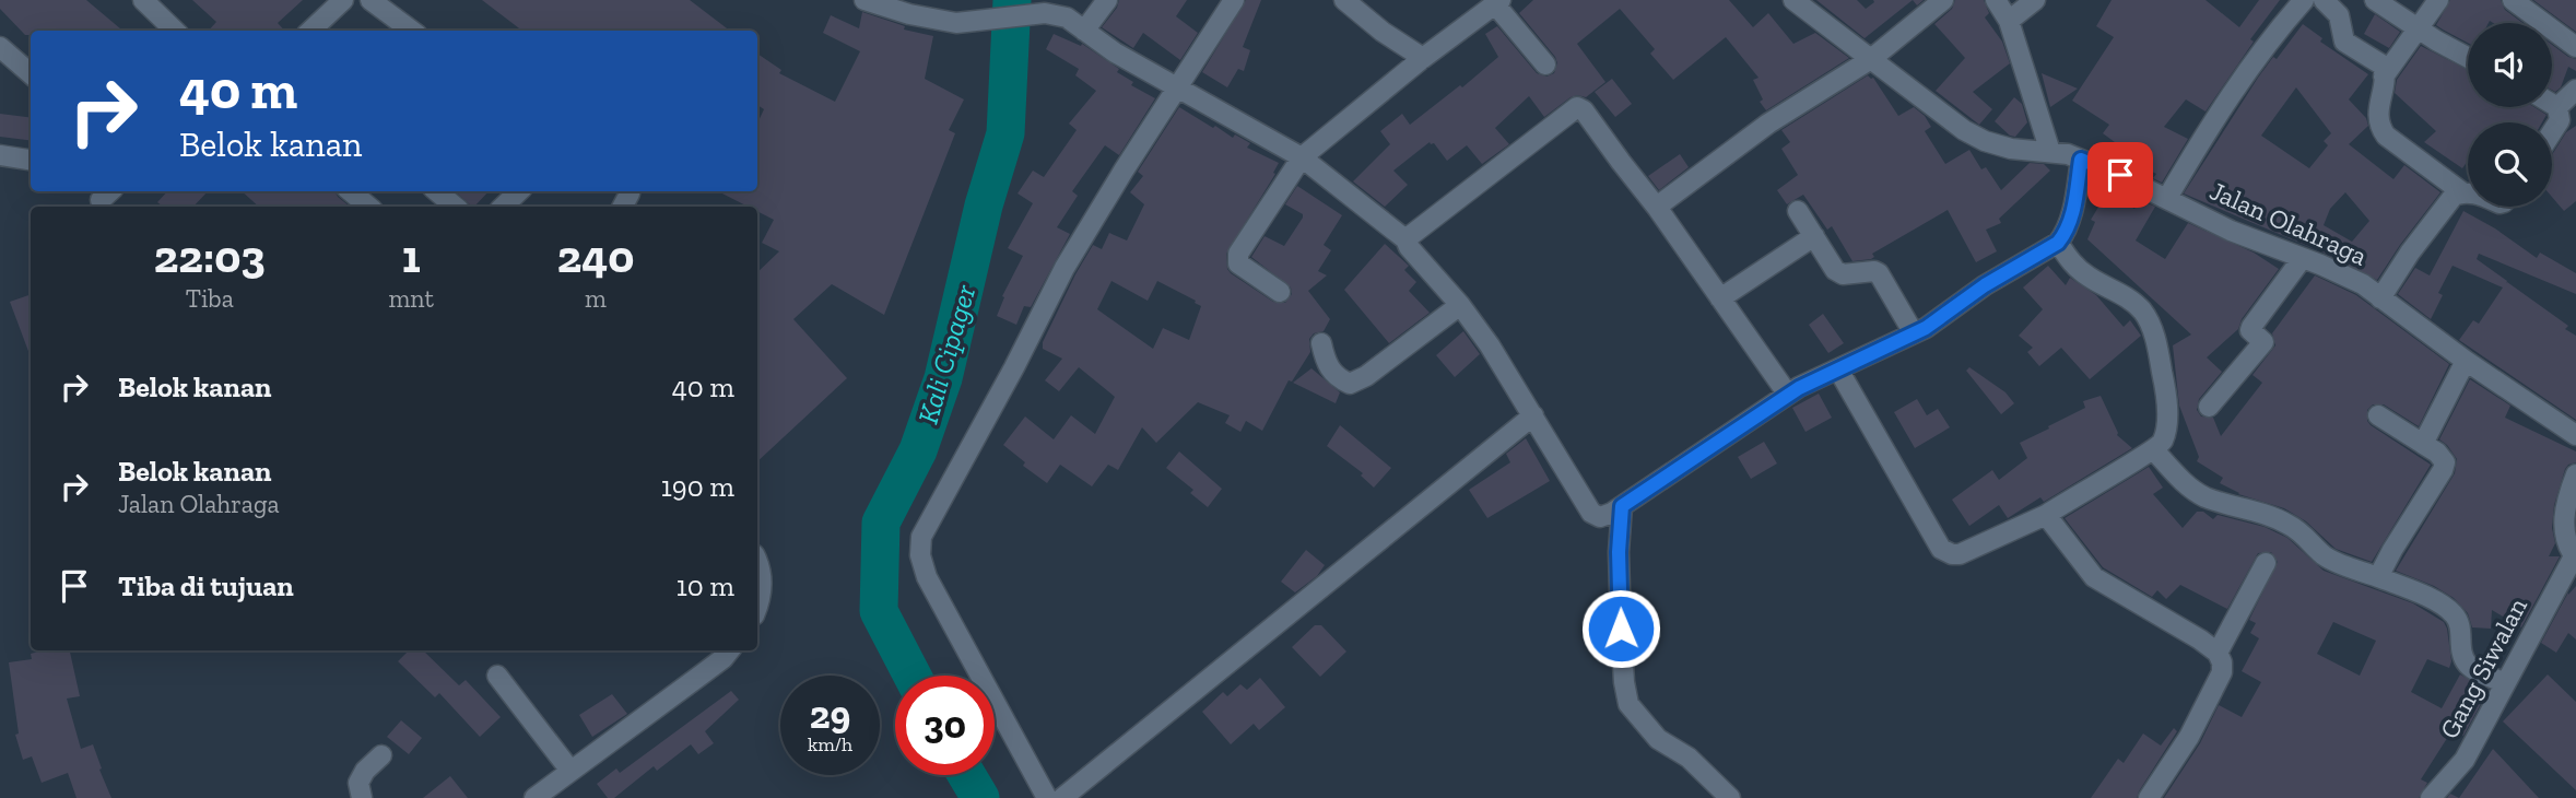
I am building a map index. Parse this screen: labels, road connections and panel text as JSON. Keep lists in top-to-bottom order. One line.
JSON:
{"streets":{"street":["Jalan Olahraga","Gang Siwalan"]},"water":["Kali Cipager"],"page":{"turn":["40 m","Belok kanan"],"eta":["22:03","Tiba","1","mnt","240","m"],"list":[{"name":"Belok kanan","value":"40 m"},{"name":"Belok kanan","note":"Jalan Olahraga","value":"190 m"},{"name":"Tiba di tujuan","value":"10 m"}],"speed":"29 km/h","limit":"30"}}
